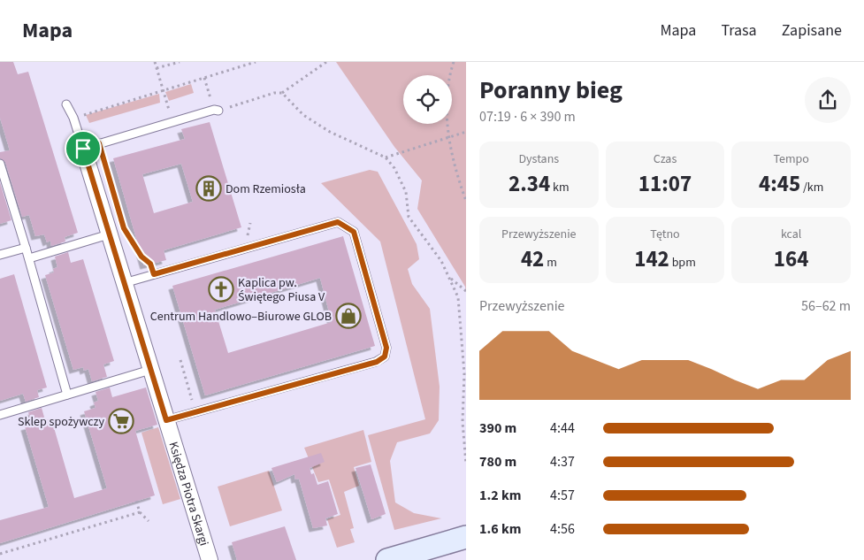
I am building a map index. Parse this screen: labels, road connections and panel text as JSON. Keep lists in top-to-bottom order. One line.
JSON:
{"streets":{"street":["Księdza Piotra Skargi"]},"places":{"building":["Dom Rzemiosła"],"church":["Kaplica pw. Świętego Piusa V"],"shop":["Centrum Handlowo–Biurowe GLOB"],"supermarket":["Sklep spożywczy"]},"page":{"header":"Mapa","nav":["Mapa","Trasa","Zapisane"],"heading":["Poranny bieg","07:19 · 6 × 390 m"],"stats":[["Dystans","2.34 km"],["Czas","11:07"],["Tempo","4:45 /km"],["Przewyższenie","42 m"],["Tętno","142 bpm"],["kcal","164"]],"chart":["Przewyższenie","56–62 m"],"list":[{"name":"390 m","note":"4:44"},{"name":"780 m","note":"4:37"},{"name":"1.2 km","note":"4:57"},{"name":"1.6 km","note":"4:56"}]}}
